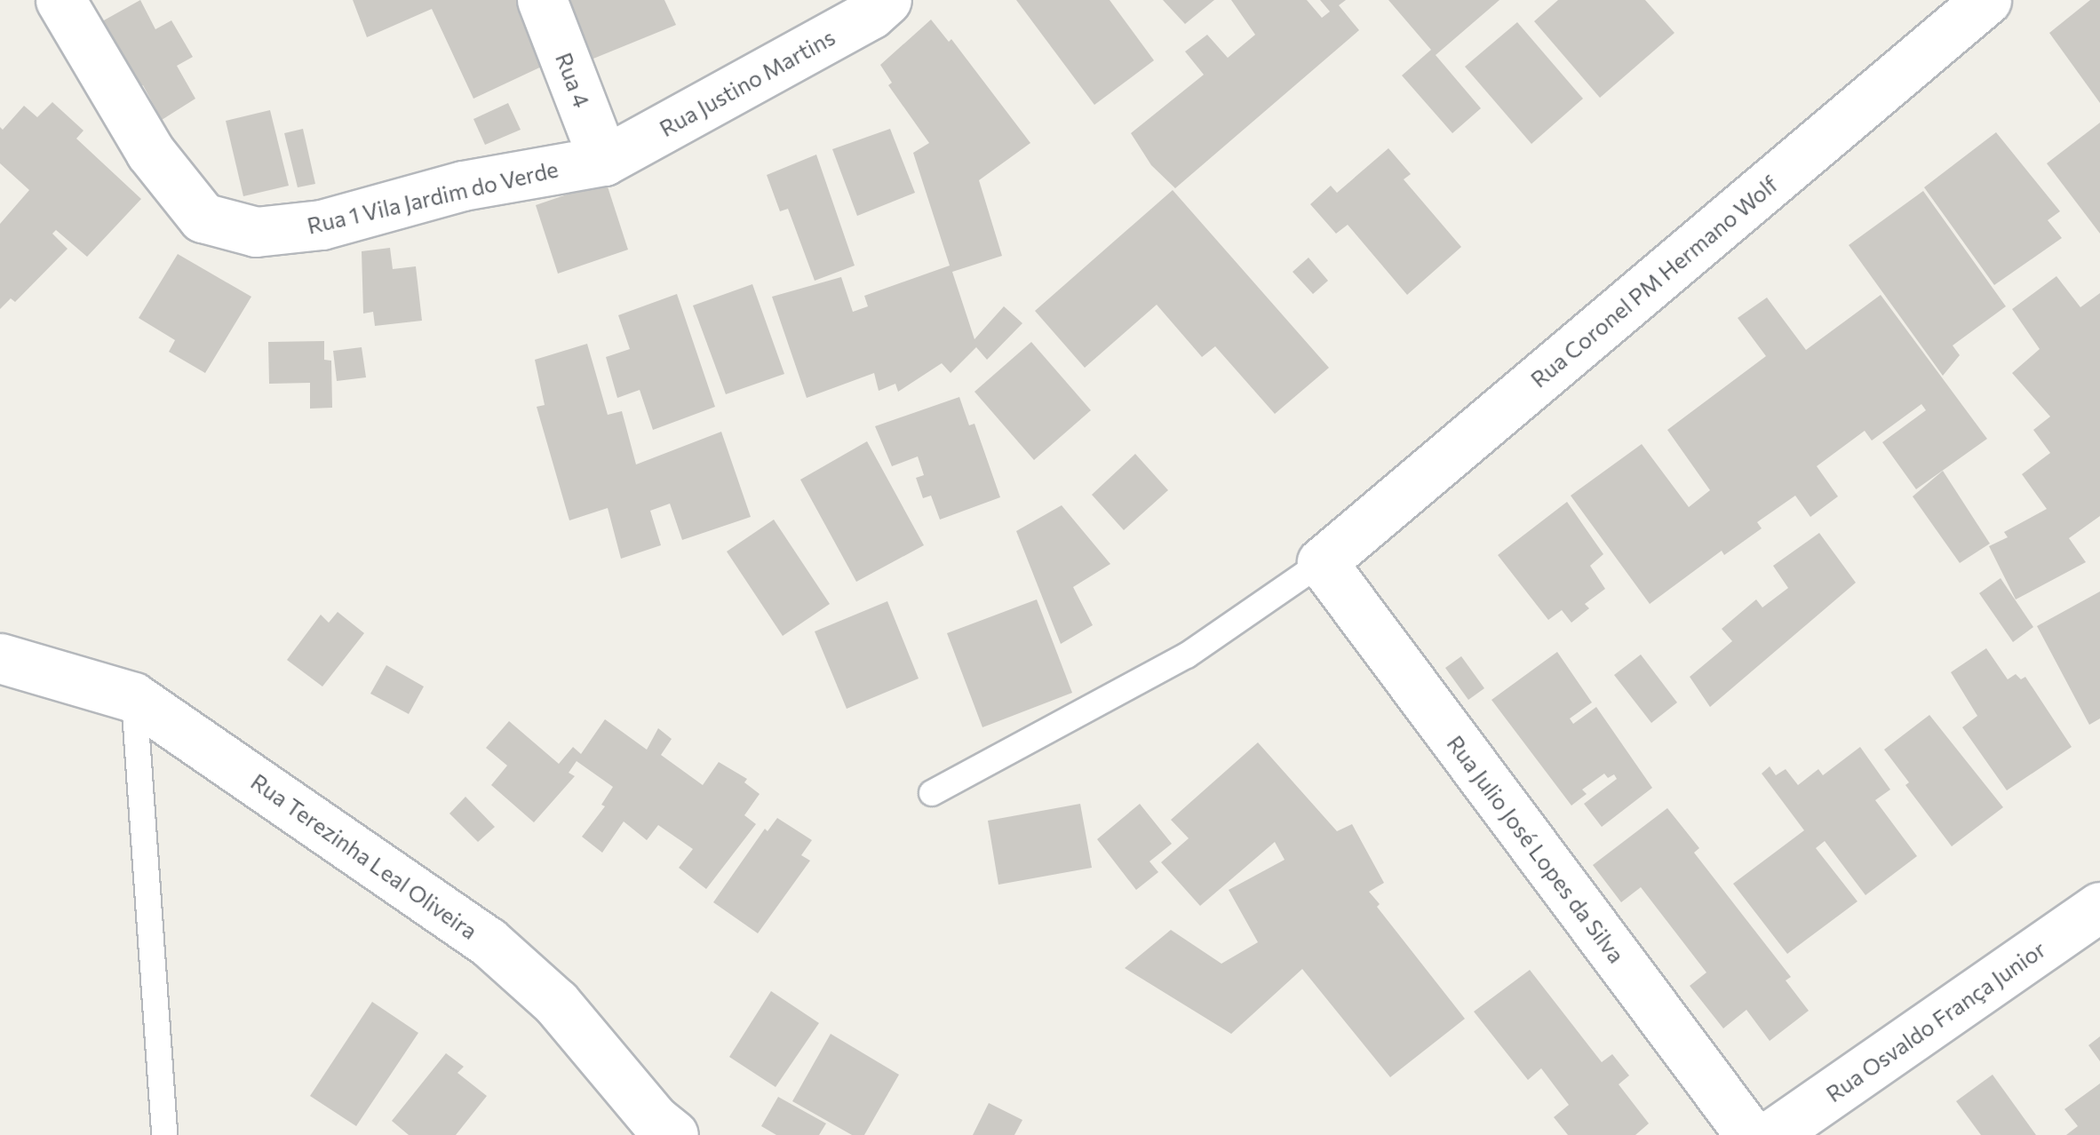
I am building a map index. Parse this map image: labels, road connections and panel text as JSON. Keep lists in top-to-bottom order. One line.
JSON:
{"streets":{"street":["Rua 4","Rua Justino Martins","Rua 1 Vila Jardim do Verde","Rua Coronel PM Hermano Wolf","Rua Julio José Lopes da Silva","Rua Terezinha Leal Oliveira","Rua Osvaldo França Junior"]},"crossings":[["Rua 4","Rua Justino Martins"],["Rua 4","Rua 1 Vila Jardim do Verde"],["Rua Justino Martins","Rua 1 Vila Jardim do Verde"],["Rua Coronel PM Hermano Wolf","Rua Julio José Lopes da Silva"]]}
